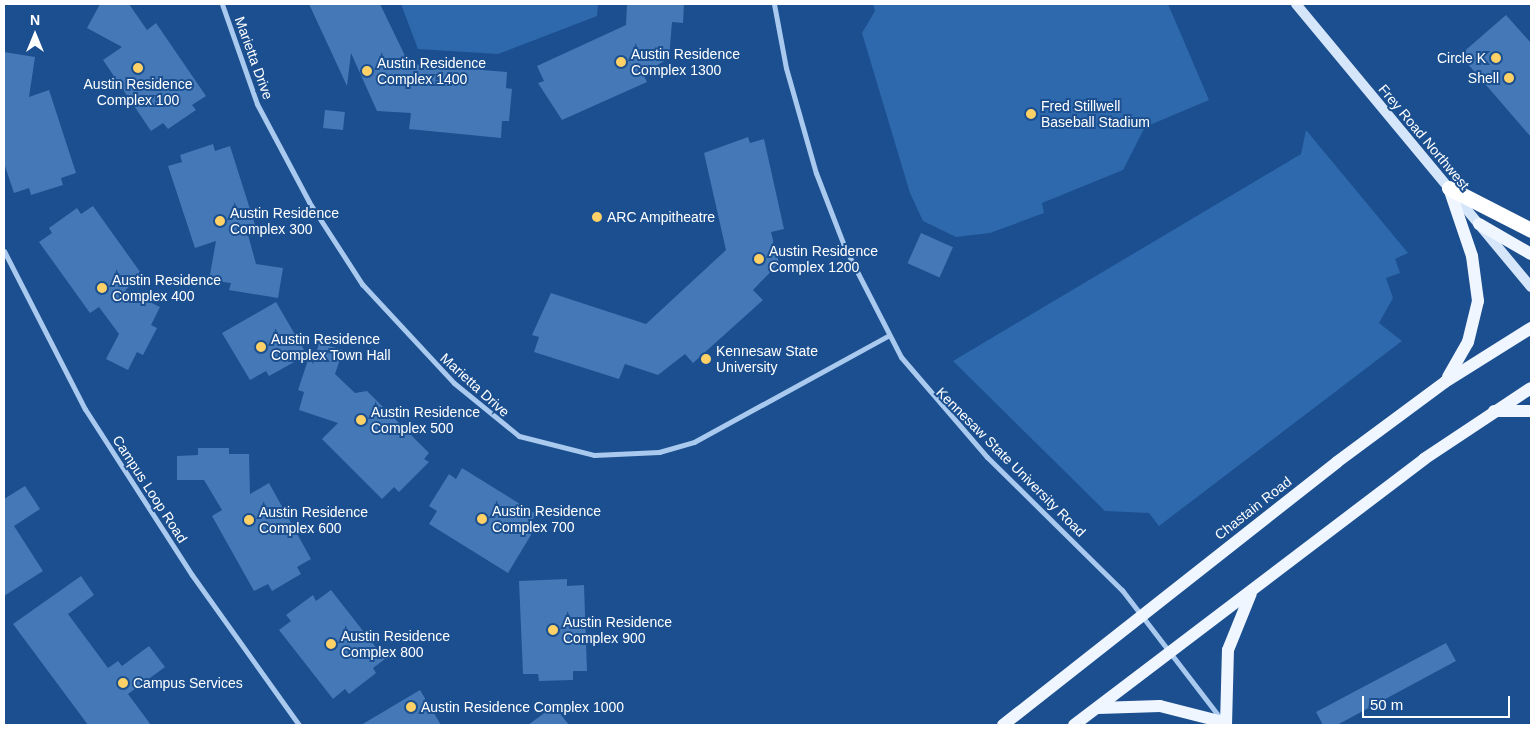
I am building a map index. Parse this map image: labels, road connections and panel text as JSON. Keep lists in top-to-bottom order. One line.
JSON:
{"streets":{"main road":["Frey Road Northwest","Chastain Road"],"street":["Marietta Drive","Kennesaw State University Road","Campus Loop Road"]},"crossings":[["Marietta Drive","Kennesaw State University Road"],["Kennesaw State University Road","Chastain Road"]],"places":["Circle K","Austin Residence Complex 1300","Austin Residence Complex 100","Austin Residence Complex 1400","Shell","Fred Stillwell Baseball Stadium","ARC Ampitheatre","Austin Residence Complex 300","Austin Residence Complex 1200","Austin Residence Complex 400","Austin Residence Complex Town Hall","Kennesaw State University","Austin Residence Complex 500","Austin Residence Complex 700","Austin Residence Complex 600","Austin Residence Complex 900","Austin Residence Complex 800","Campus Services","Austin Residence Complex 1000"],"scale_bar":"50 m","north":"top"}
